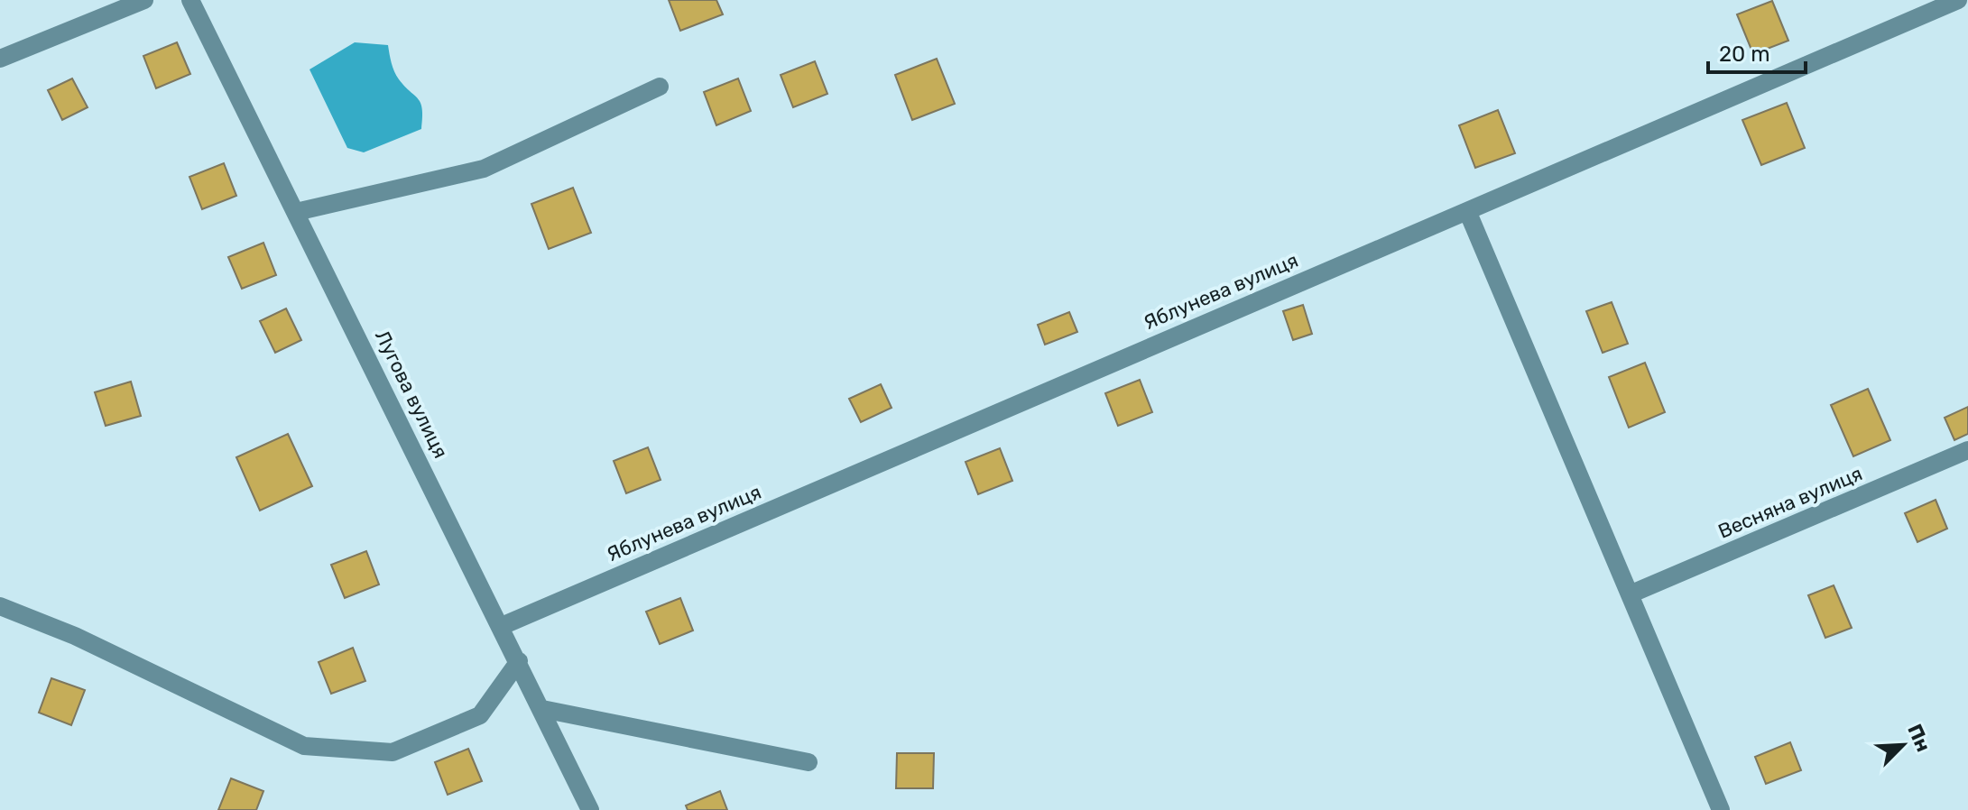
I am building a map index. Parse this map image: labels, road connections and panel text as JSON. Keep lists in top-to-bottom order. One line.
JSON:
{"streets":{"street":["Яблунева вулиця","Лугова вулиця","Весняна вулиця"]},"crossings":[["Яблунева вулиця","Лугова вулиця"]],"scale_bar":"20 m","north":"top right"}
